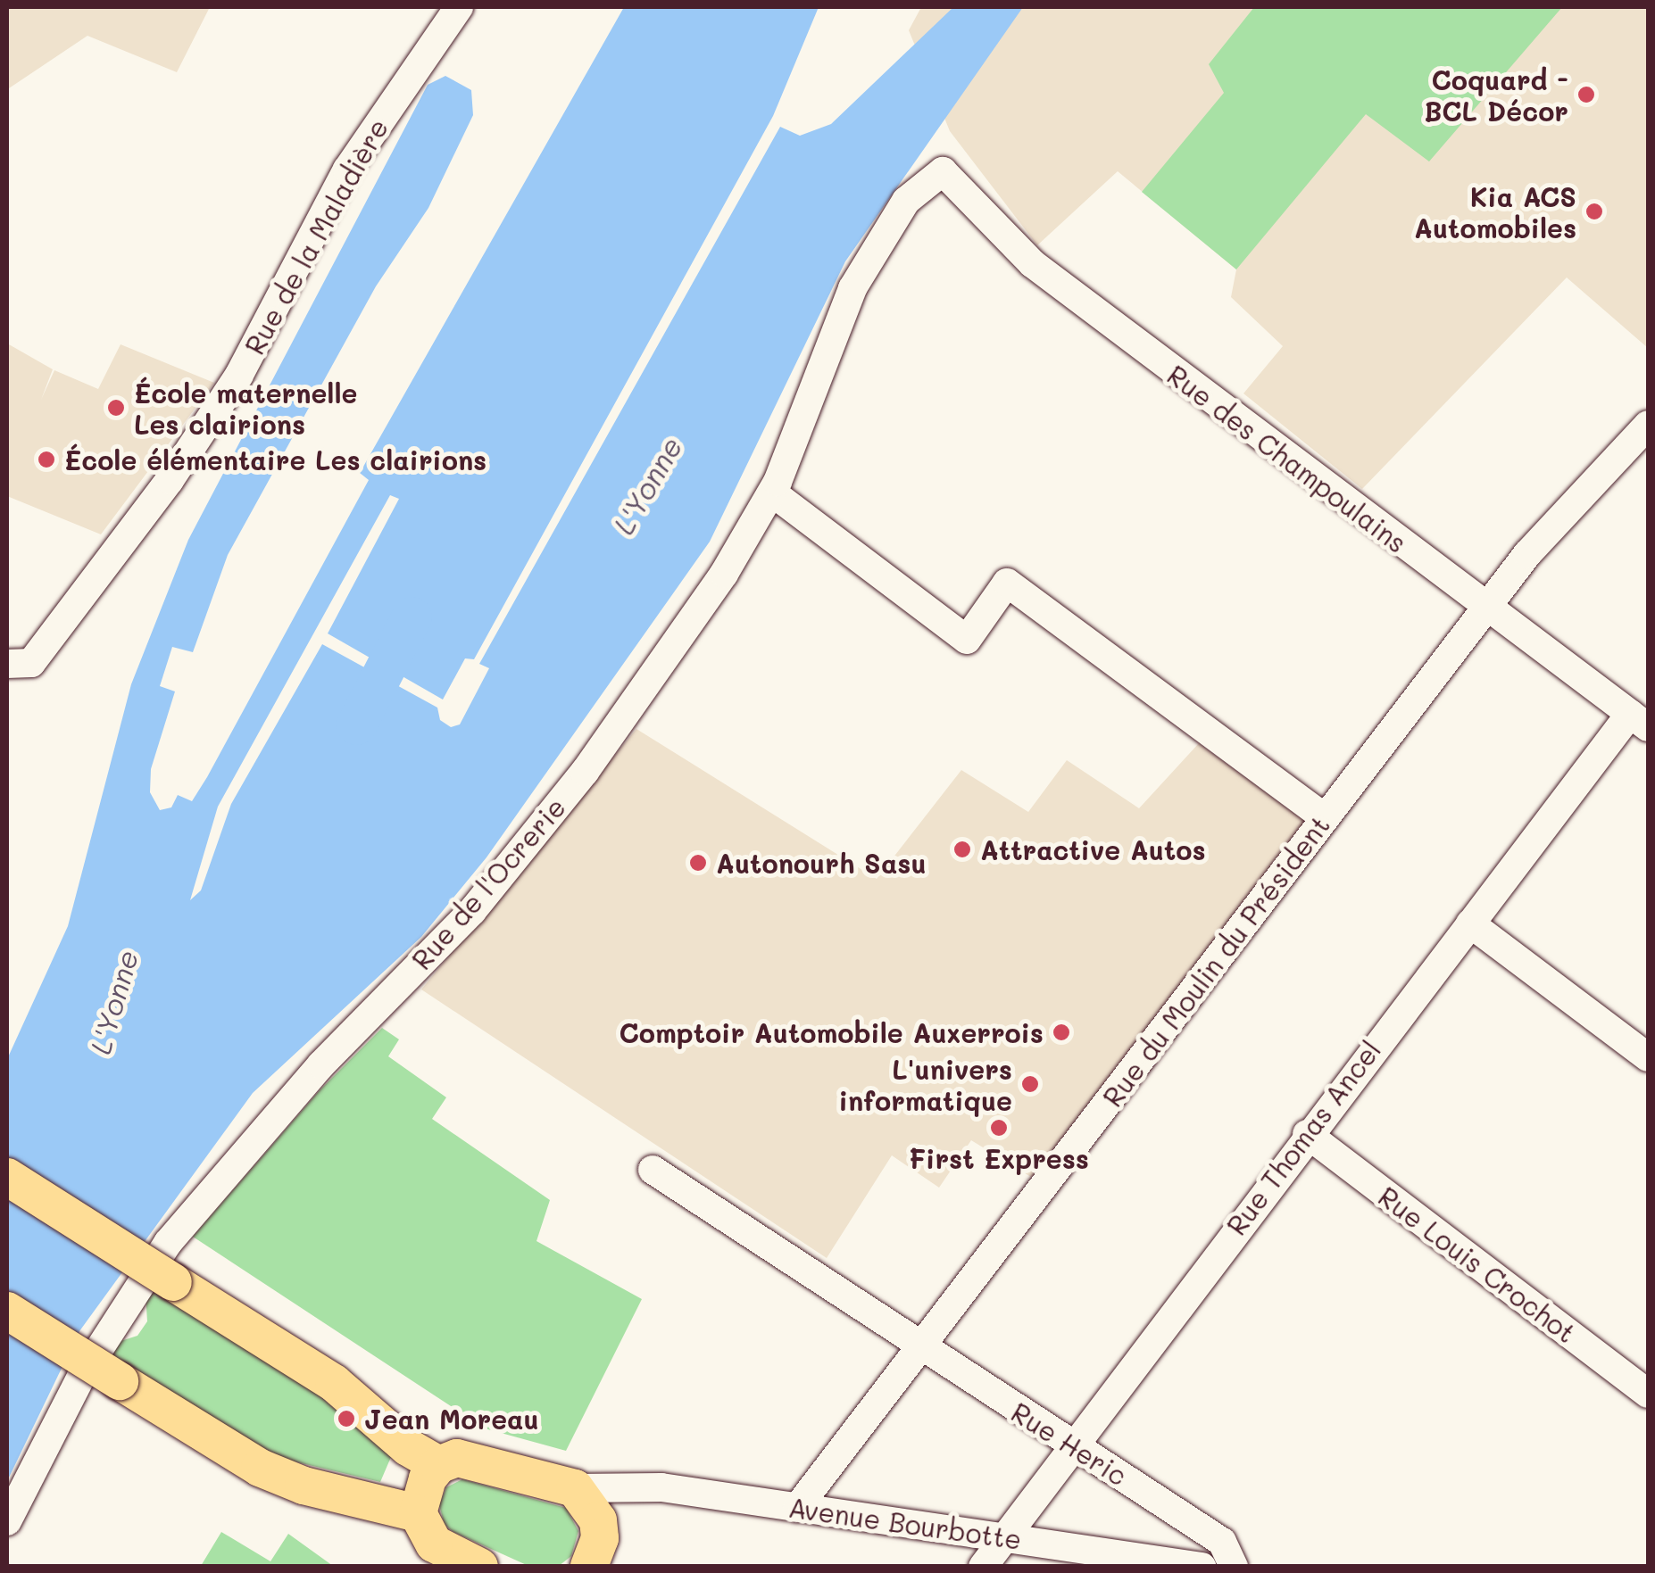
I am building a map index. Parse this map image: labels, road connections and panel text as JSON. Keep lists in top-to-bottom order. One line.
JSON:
{"streets":{"street":["Rue de la Maladière","Rue des Champoulains","Rue de l'Ocrerie","Rue du Moulin du Président","Rue Thomas Ancel","Rue Louis Crochot","Rue Heric","Avenue Bourbotte"]},"crossings":[["Rue des Champoulains","Rue de l'Ocrerie"],["Rue des Champoulains","Rue du Moulin du Président"],["Rue des Champoulains","Rue Thomas Ancel"],["Rue du Moulin du Président","Rue Heric"],["Rue du Moulin du Président","Avenue Bourbotte"],["Rue Thomas Ancel","Rue Louis Crochot"],["Rue Thomas Ancel","Rue Heric"],["Rue Thomas Ancel","Avenue Bourbotte"]],"water":["L'Yonne"],"places":["Coquard - BCL Décor","Kia ACS Automobiles","École maternelle Les clairions","École élémentaire Les clairions","Attractive Autos","Autonourh Sasu","Comptoir Automobile Auxerrois","L'univers informatique","First Express","Jean Moreau"]}
